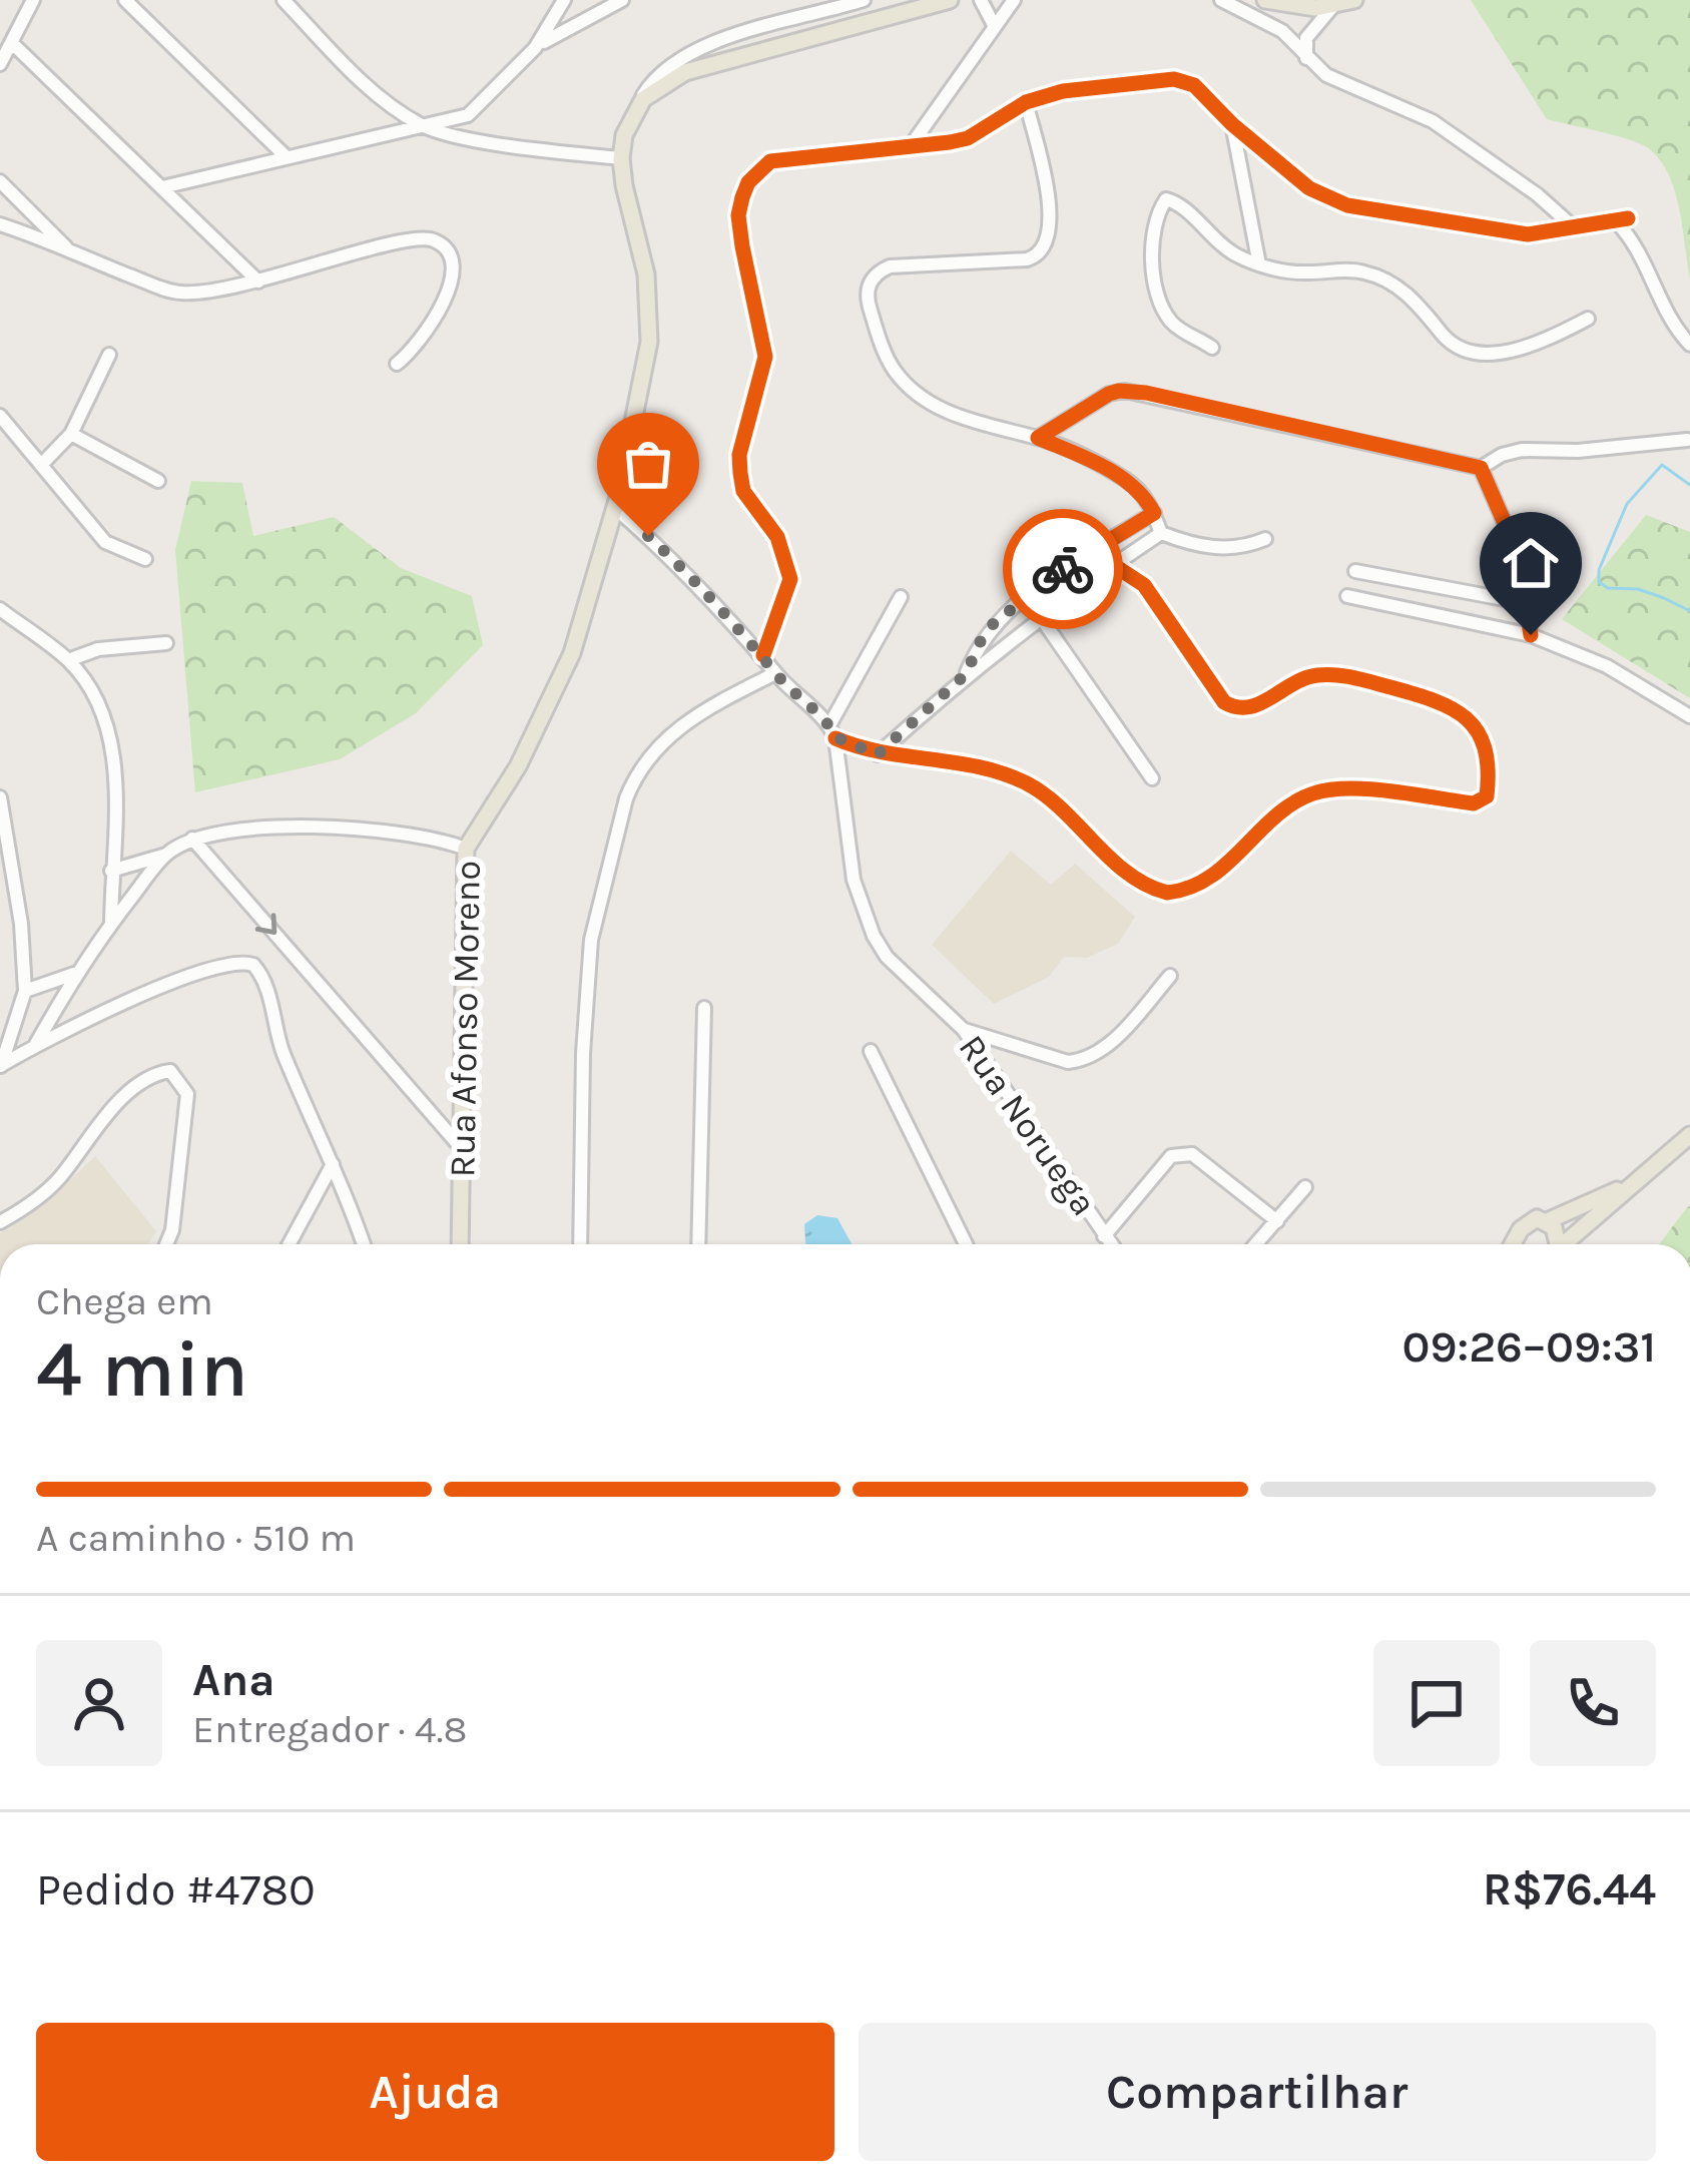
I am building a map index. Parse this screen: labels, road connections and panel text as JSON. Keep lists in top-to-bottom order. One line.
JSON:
{"streets":{"main road":["Rua Afonso Moreno"],"street":["Rua Noruega"]},"page":{"heading":["4 min","Chega em","09:26–09:31"],"panel":["Ana","Entregador · 4.8","Pedido #4780","R$76.44"],"bar":"A caminho · 510 m","buttons":["Ajuda","Compartilhar"]}}
